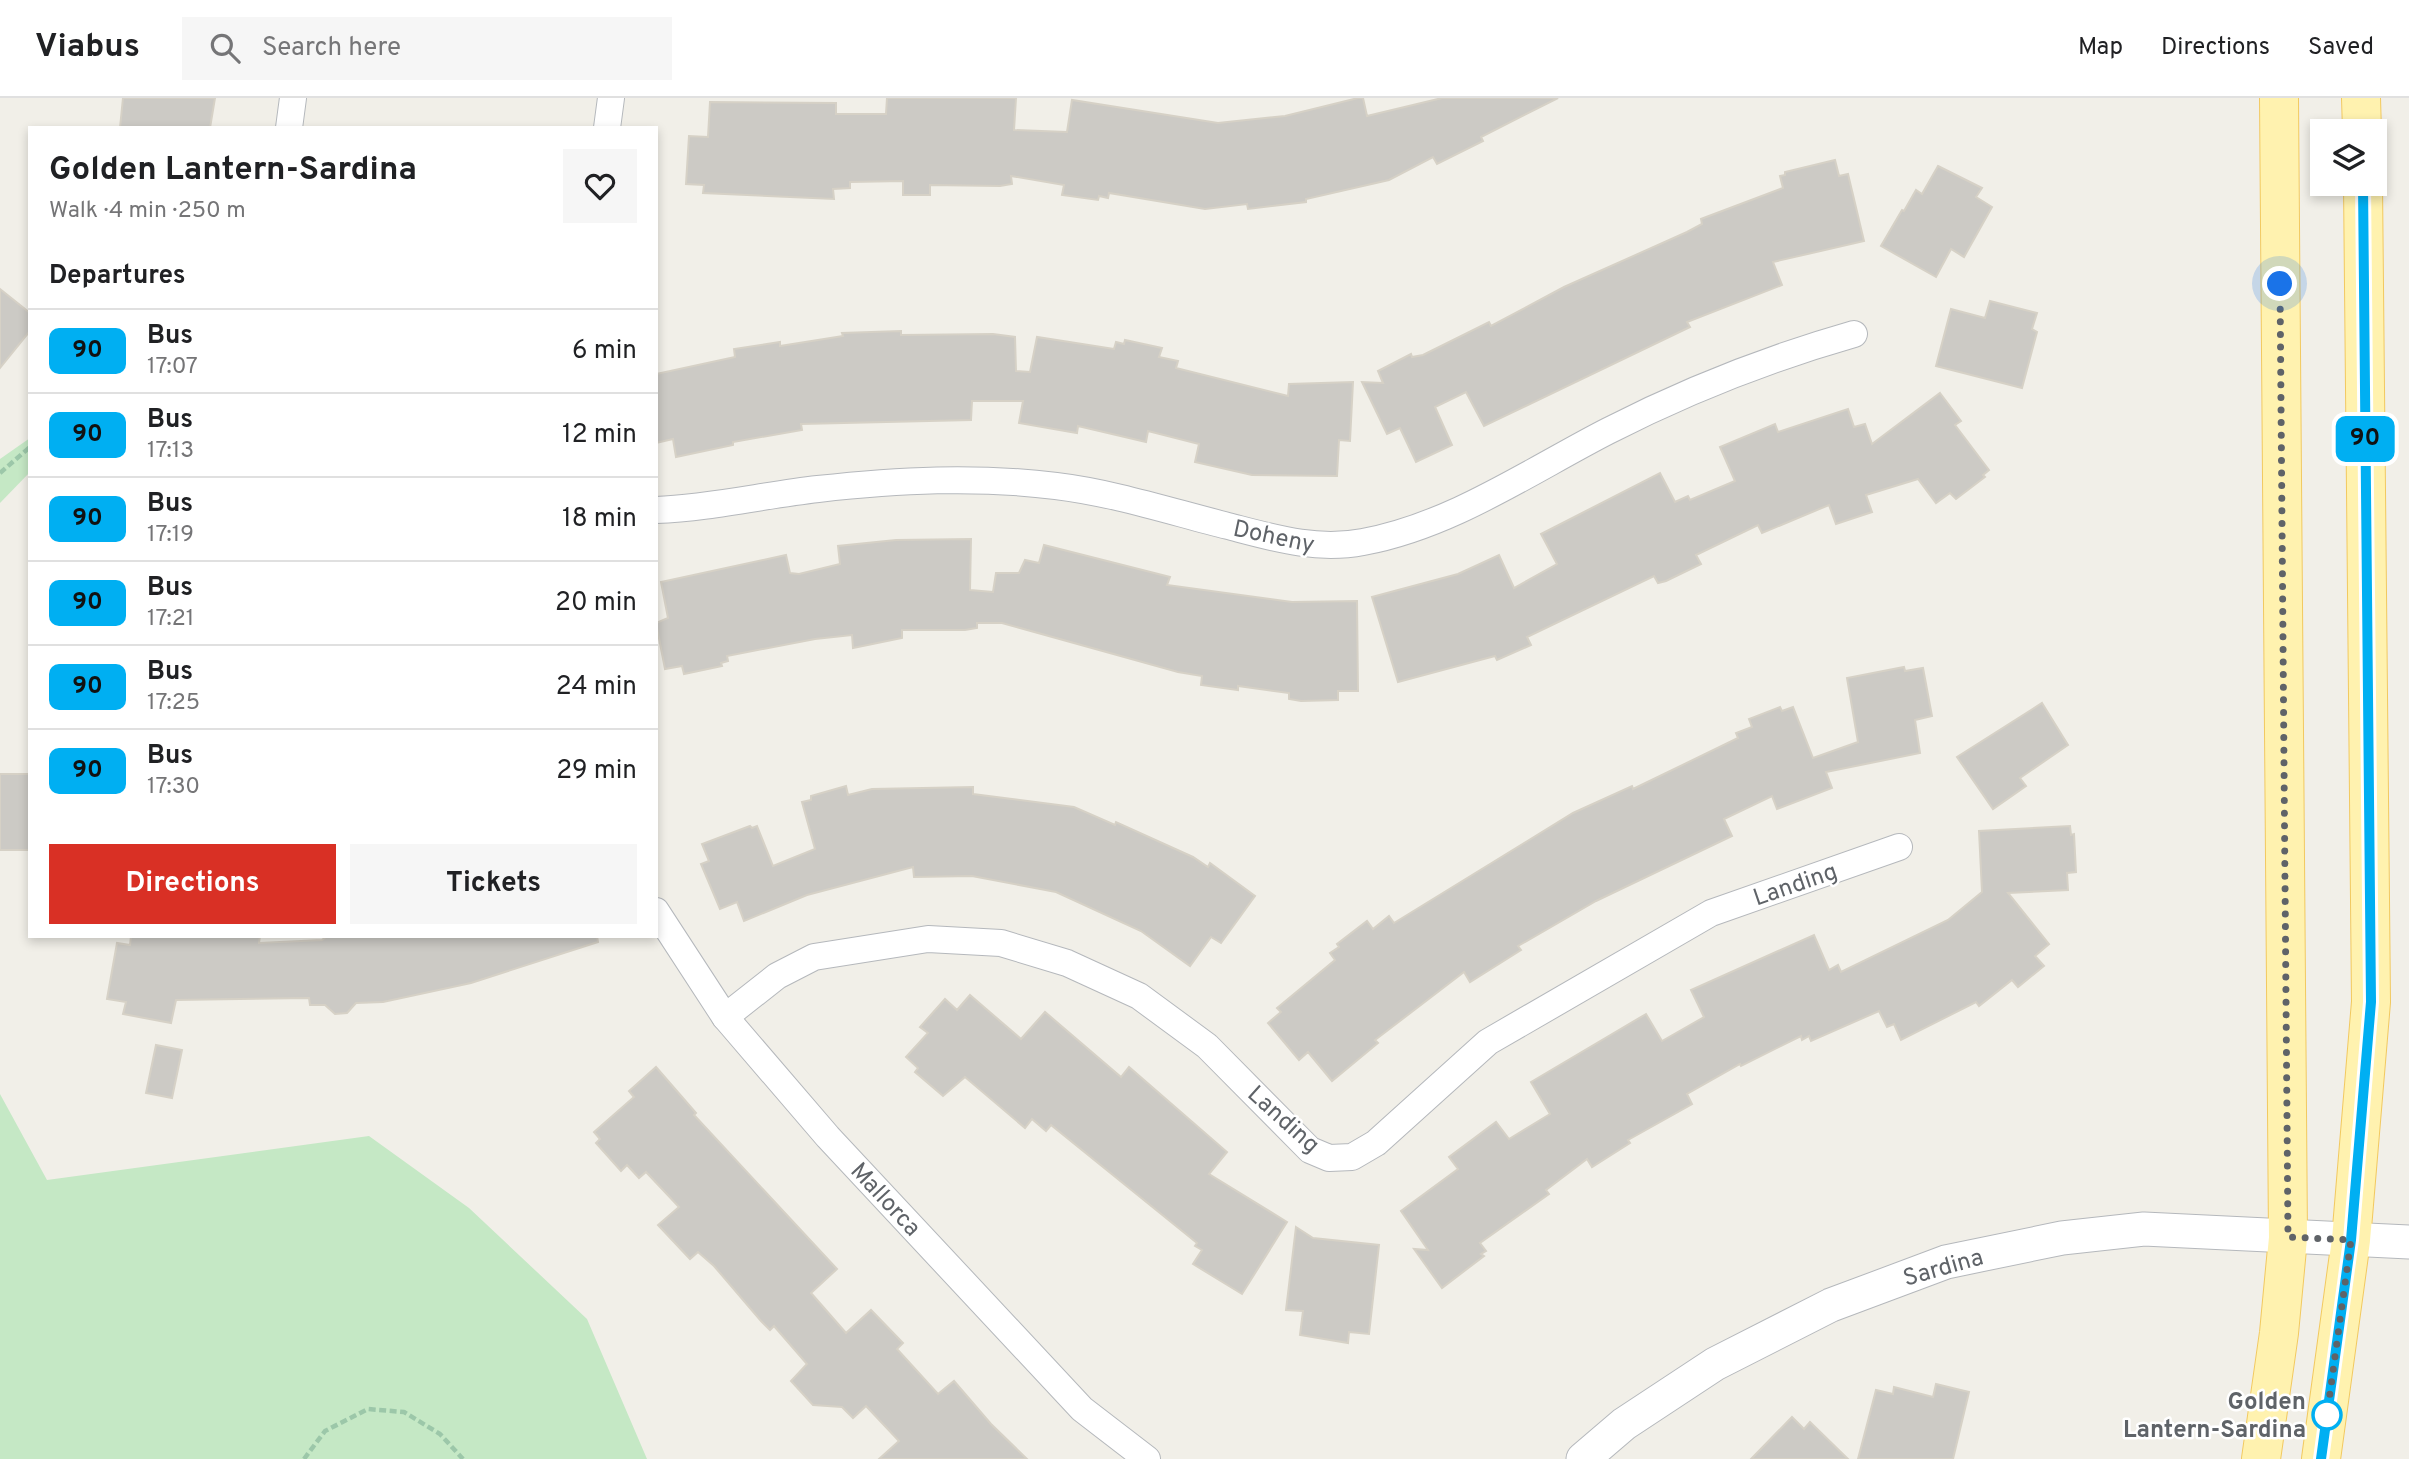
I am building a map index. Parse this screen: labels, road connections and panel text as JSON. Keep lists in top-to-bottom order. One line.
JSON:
{"streets":{"street":["Doheny","Landing","Mallorca","Sardina"]},"crossings":[["Landing","Mallorca"]],"places":["Golden Lantern-Sardina"],"lines":["bus line 90"],"page":{"header":"Viabus","search":"Search here","nav":["Map","Directions","Saved"],"on_map":"90","heading":[["Golden Lantern-Sardina","Walk · 4 min · 250 m"],"Departures"],"list":[{"mark":"90","name":"Bus","note":"17:07","value":"6 min"},{"mark":"90","name":"Bus","note":"17:13","value":"12 min"},{"mark":"90","name":"Bus","note":"17:19","value":"18 min"},{"mark":"90","name":"Bus","note":"17:21","value":"20 min"},{"mark":"90","name":"Bus","note":"17:25","value":"24 min"},{"mark":"90","name":"Bus","note":"17:30","value":"29 min"}],"buttons":["Directions","Tickets"]}}
